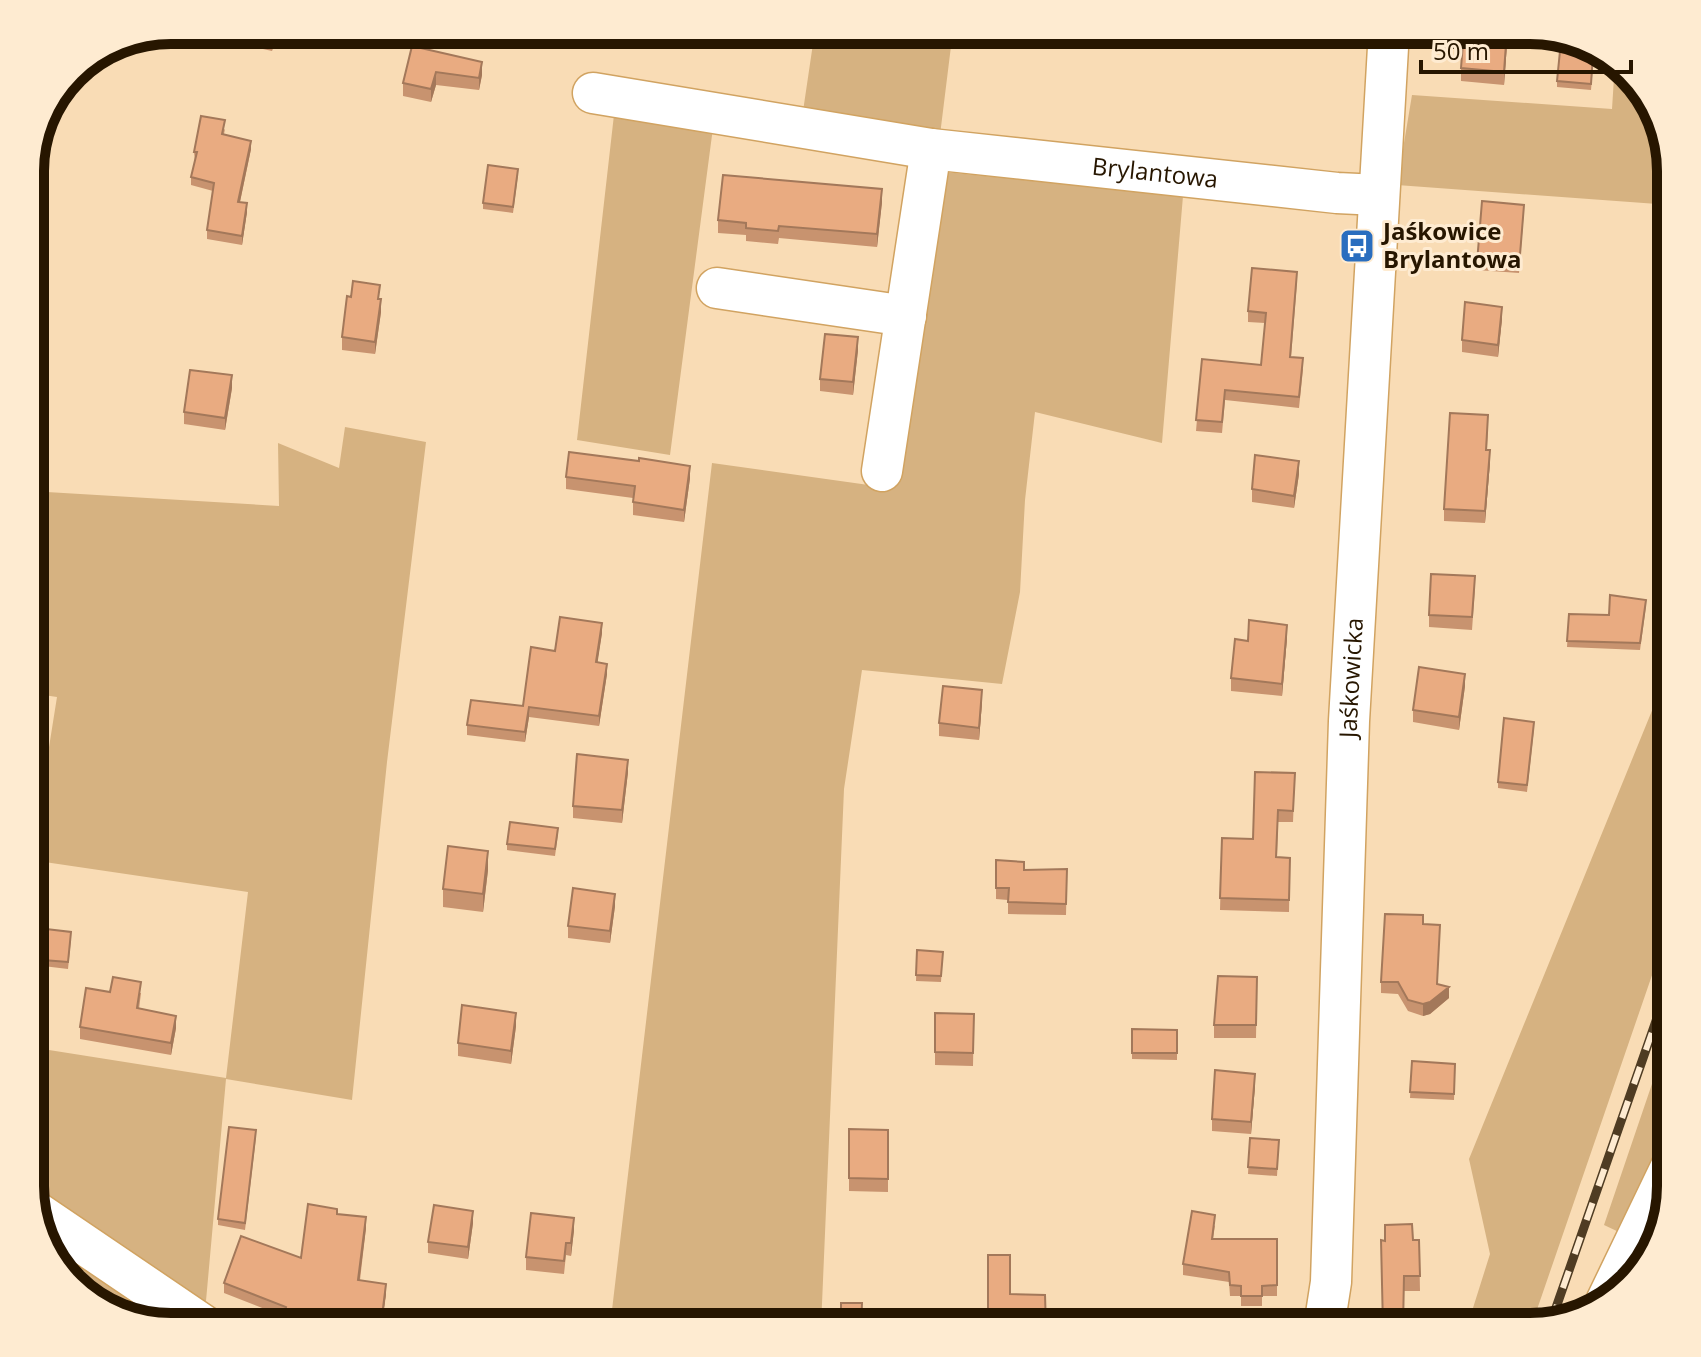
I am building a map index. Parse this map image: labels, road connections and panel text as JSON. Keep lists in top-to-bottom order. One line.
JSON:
{"streets":{"street":["Brylantowa","Jaśkowicka"]},"crossings":[["Brylantowa","Jaśkowicka"]],"places":{"bus stop":["Jaśkowice Brylantowa"]},"scale_bar":"50 m"}
